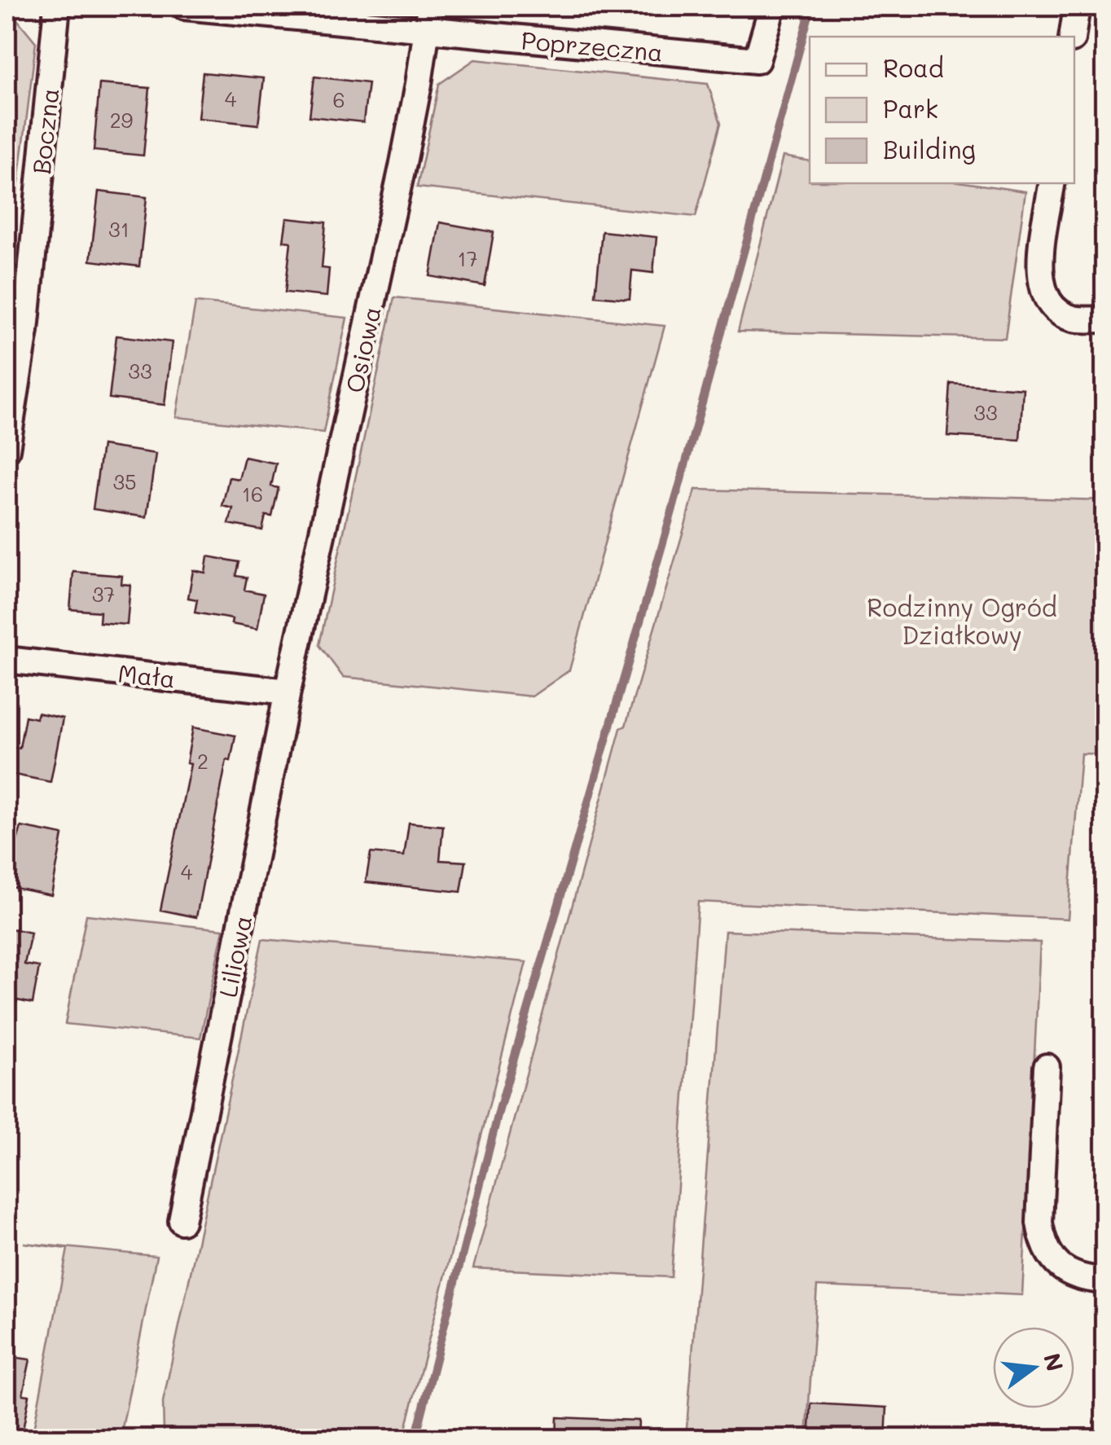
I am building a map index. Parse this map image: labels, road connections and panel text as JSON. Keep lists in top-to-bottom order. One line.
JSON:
{"streets":{"street":["Poprzeczna","Boczna","Osiowa","Mała","Liliowa"]},"crossings":[["Poprzeczna","Osiowa"],["Osiowa","Mała"],["Osiowa","Liliowa"],["Mała","Liliowa"]],"parks":["Rodzinny Ogród Działkowy"],"house_numbers":["4","6","29","31","17","33","33","35","16","37","2","4"],"legend":["Road","Park","Building"],"north":"right"}
